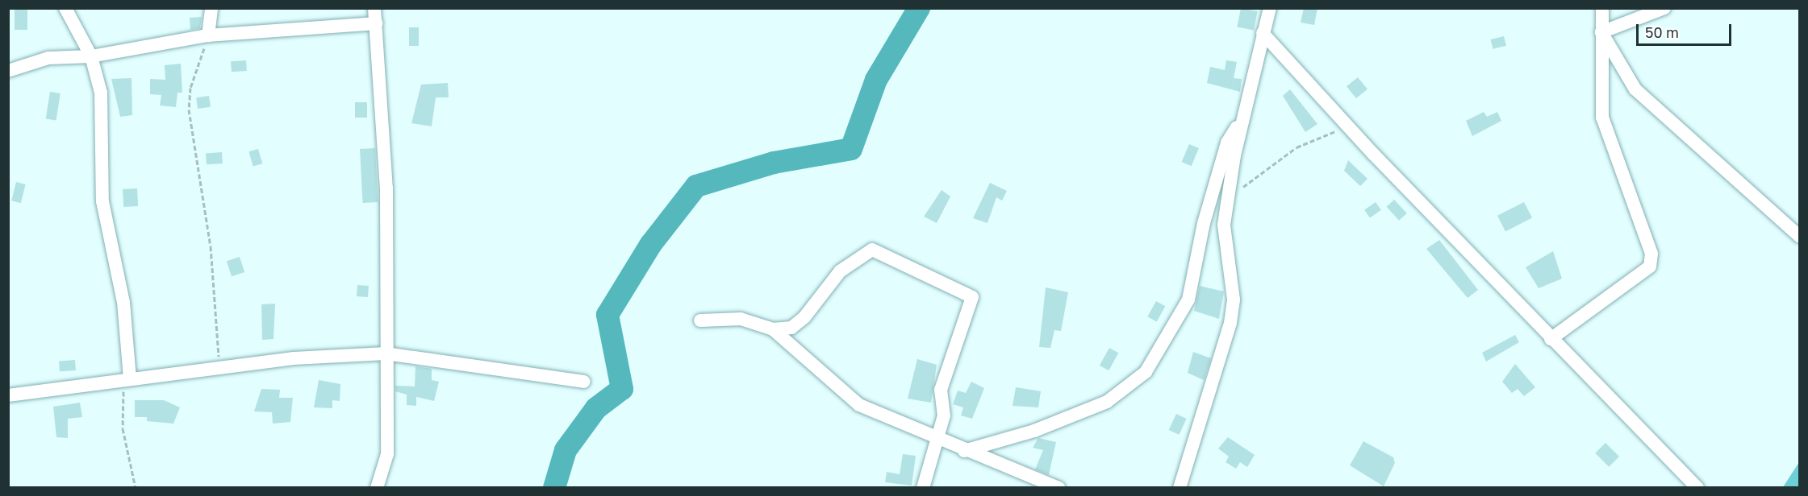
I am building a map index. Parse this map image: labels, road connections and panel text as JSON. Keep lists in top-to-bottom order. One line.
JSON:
{"scale_bar":"50 m"}
